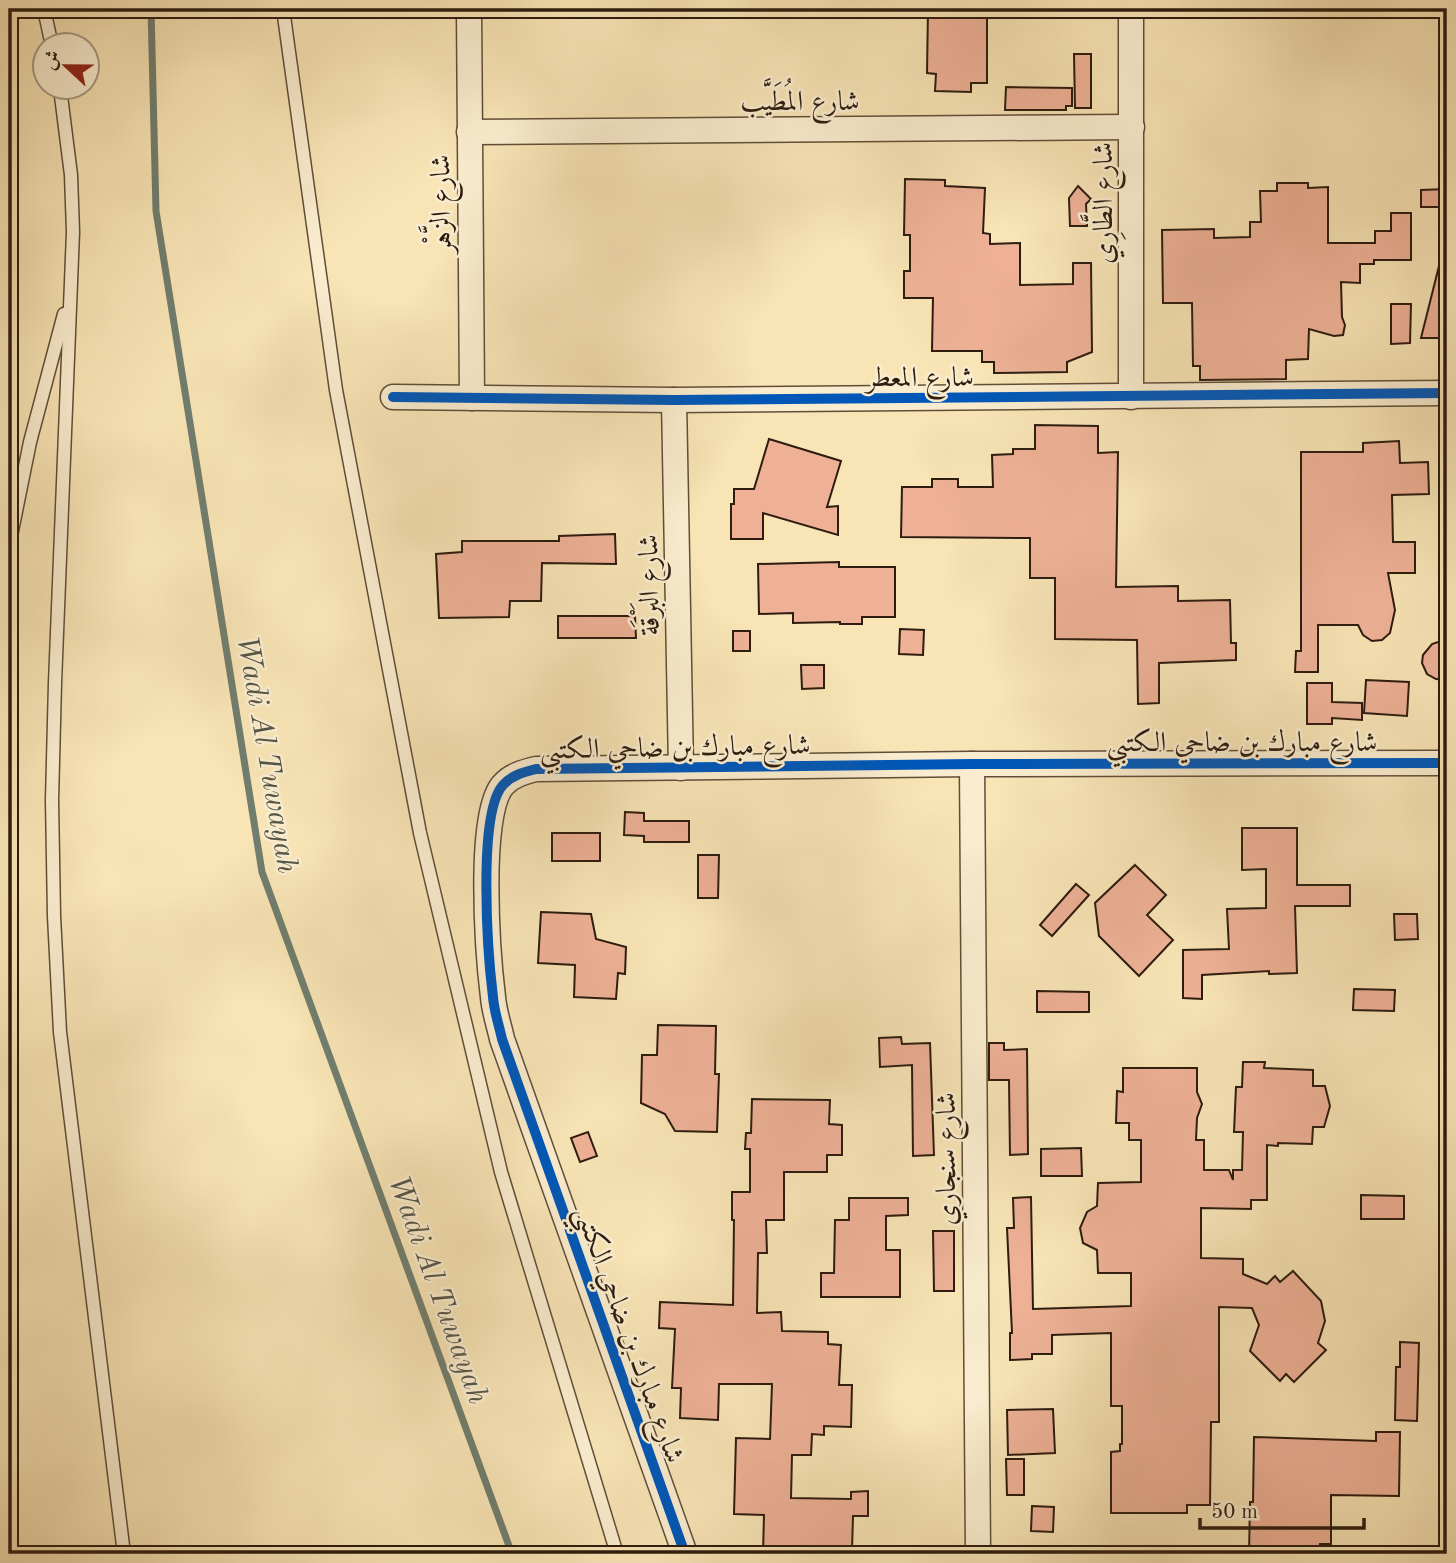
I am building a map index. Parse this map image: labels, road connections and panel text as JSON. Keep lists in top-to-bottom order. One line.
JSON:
{"streets":{"street":["شارع المُطَيَّب","شارع الطَّارِي","شارع الزَّهْر","شارع المعطر","شارع البَرْقَة","شارع مبارك بن ضاحي الكتبي","شارع سنجاري"]},"crossings":[["شارع المُطَيَّب","شارع الطَّارِي"],["شارع المُطَيَّب","شارع الزَّهْر"],["شارع الطَّارِي","شارع المعطر"],["شارع الزَّهْر","شارع المعطر"],["شارع المعطر","شارع البَرْقَة"],["شارع البَرْقَة","شارع مبارك بن ضاحي الكتبي"],["شارع مبارك بن ضاحي الكتبي","شارع سنجاري"]],"water":["Wadi Al Tuwayah"],"scale_bar":"50 m","north":"left"}
